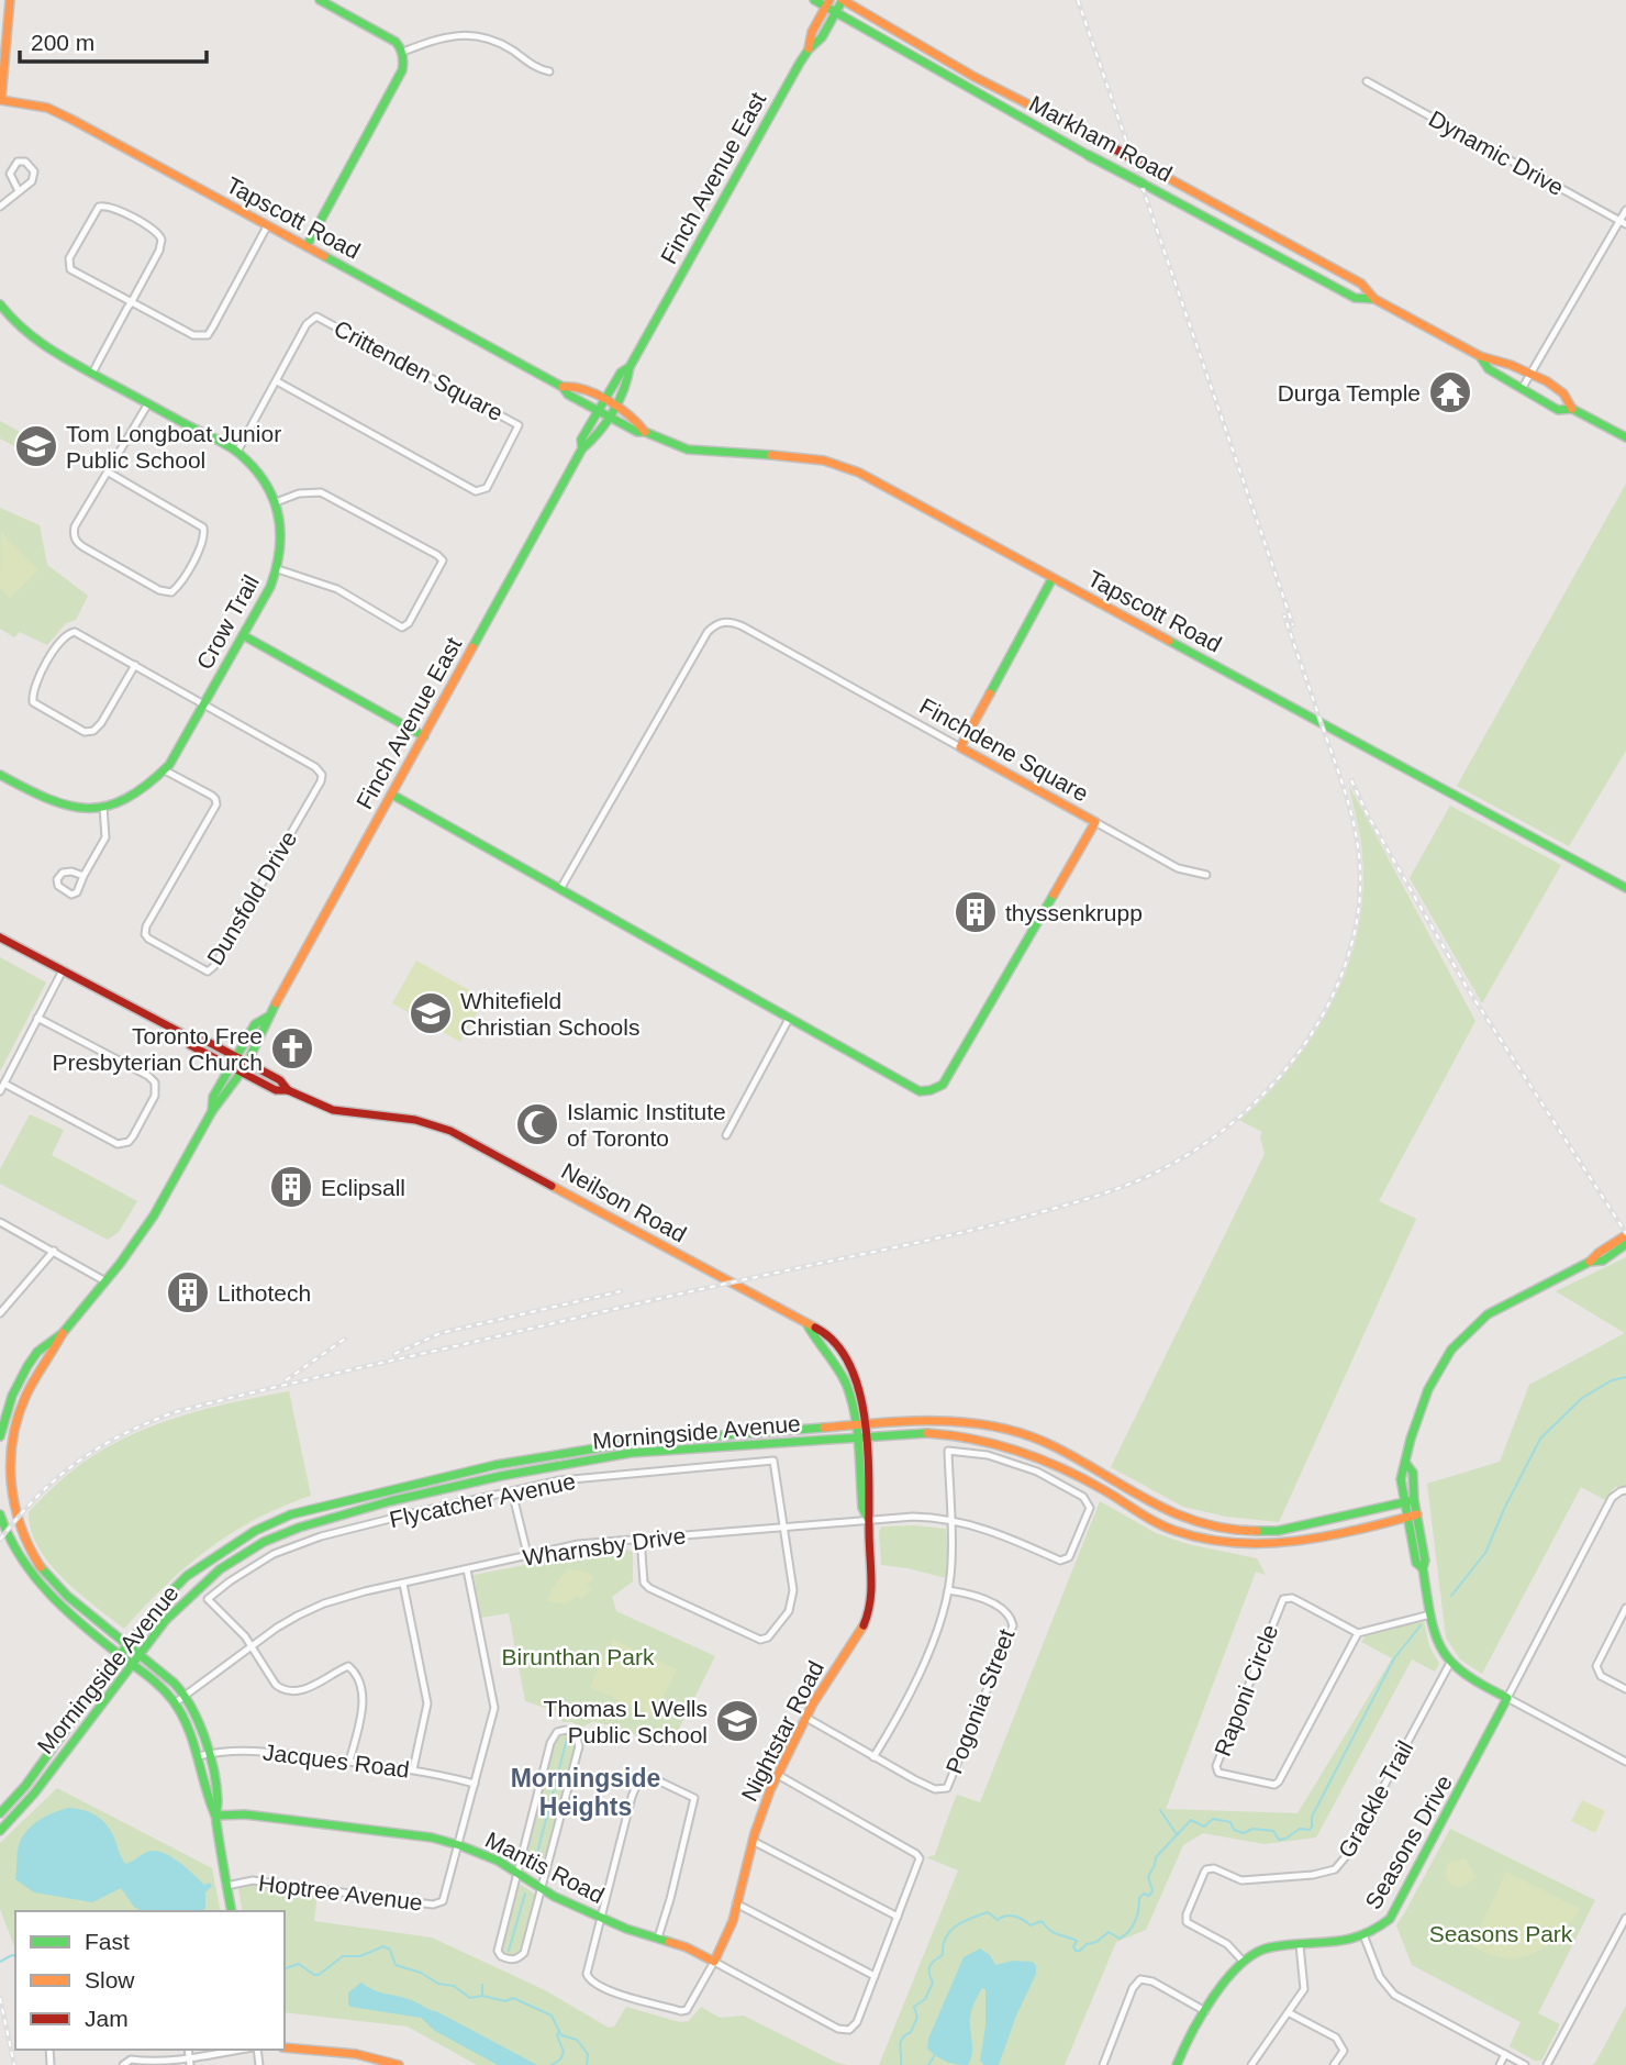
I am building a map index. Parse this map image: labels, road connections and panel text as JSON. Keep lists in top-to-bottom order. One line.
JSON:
{"streets":{"street":["Markham Road","Dynamic Drive","Finch Avenue East","Tapscott Road","Crittenden Square","Crow Trail","Finchdene Square","Dunsfold Drive","Neilson Road","Morningside Avenue","Flycatcher Avenue","Wharnsby Drive","Raponi Circle","Pogonia Street","Nightstar Road","Jacques Road","Grackle Trail","Seasons Drive","Mantis Road","Hoptree Avenue"]},"crossings":[["Markham Road","Finch Avenue East"],["Finch Avenue East","Tapscott Road"],["Finch Avenue East","Finchdene Square"],["Finch Avenue East","Neilson Road"],["Finch Avenue East","Morningside Avenue"],["Crittenden Square","Crow Trail"],["Crow Trail","Dunsfold Drive"],["Neilson Road","Morningside Avenue"],["Neilson Road","Nightstar Road"],["Morningside Avenue","Nightstar Road"],["Flycatcher Avenue","Wharnsby Drive"],["Wharnsby Drive","Nightstar Road"],["Pogonia Street","Nightstar Road"],["Nightstar Road","Mantis Road"],["Grackle Trail","Seasons Drive"],["Mantis Road","Hoptree Avenue"]],"districts":["Morningside Heights"],"parks":["Birunthan Park","Seasons Park"],"places":{"temple":["Durga Temple"],"school or university":["Tom Longboat Junior Public School","Whitefield Christian Schools","Thomas L Wells Public School"],"building":["thyssenkrupp","Eclipsall","Lithotech"],"church":["Toronto Free Presbyterian Church"],"mosque":["Islamic Institute of Toronto"]},"legend":["Fast","Slow","Jam"],"scale_bar":"200 m"}
